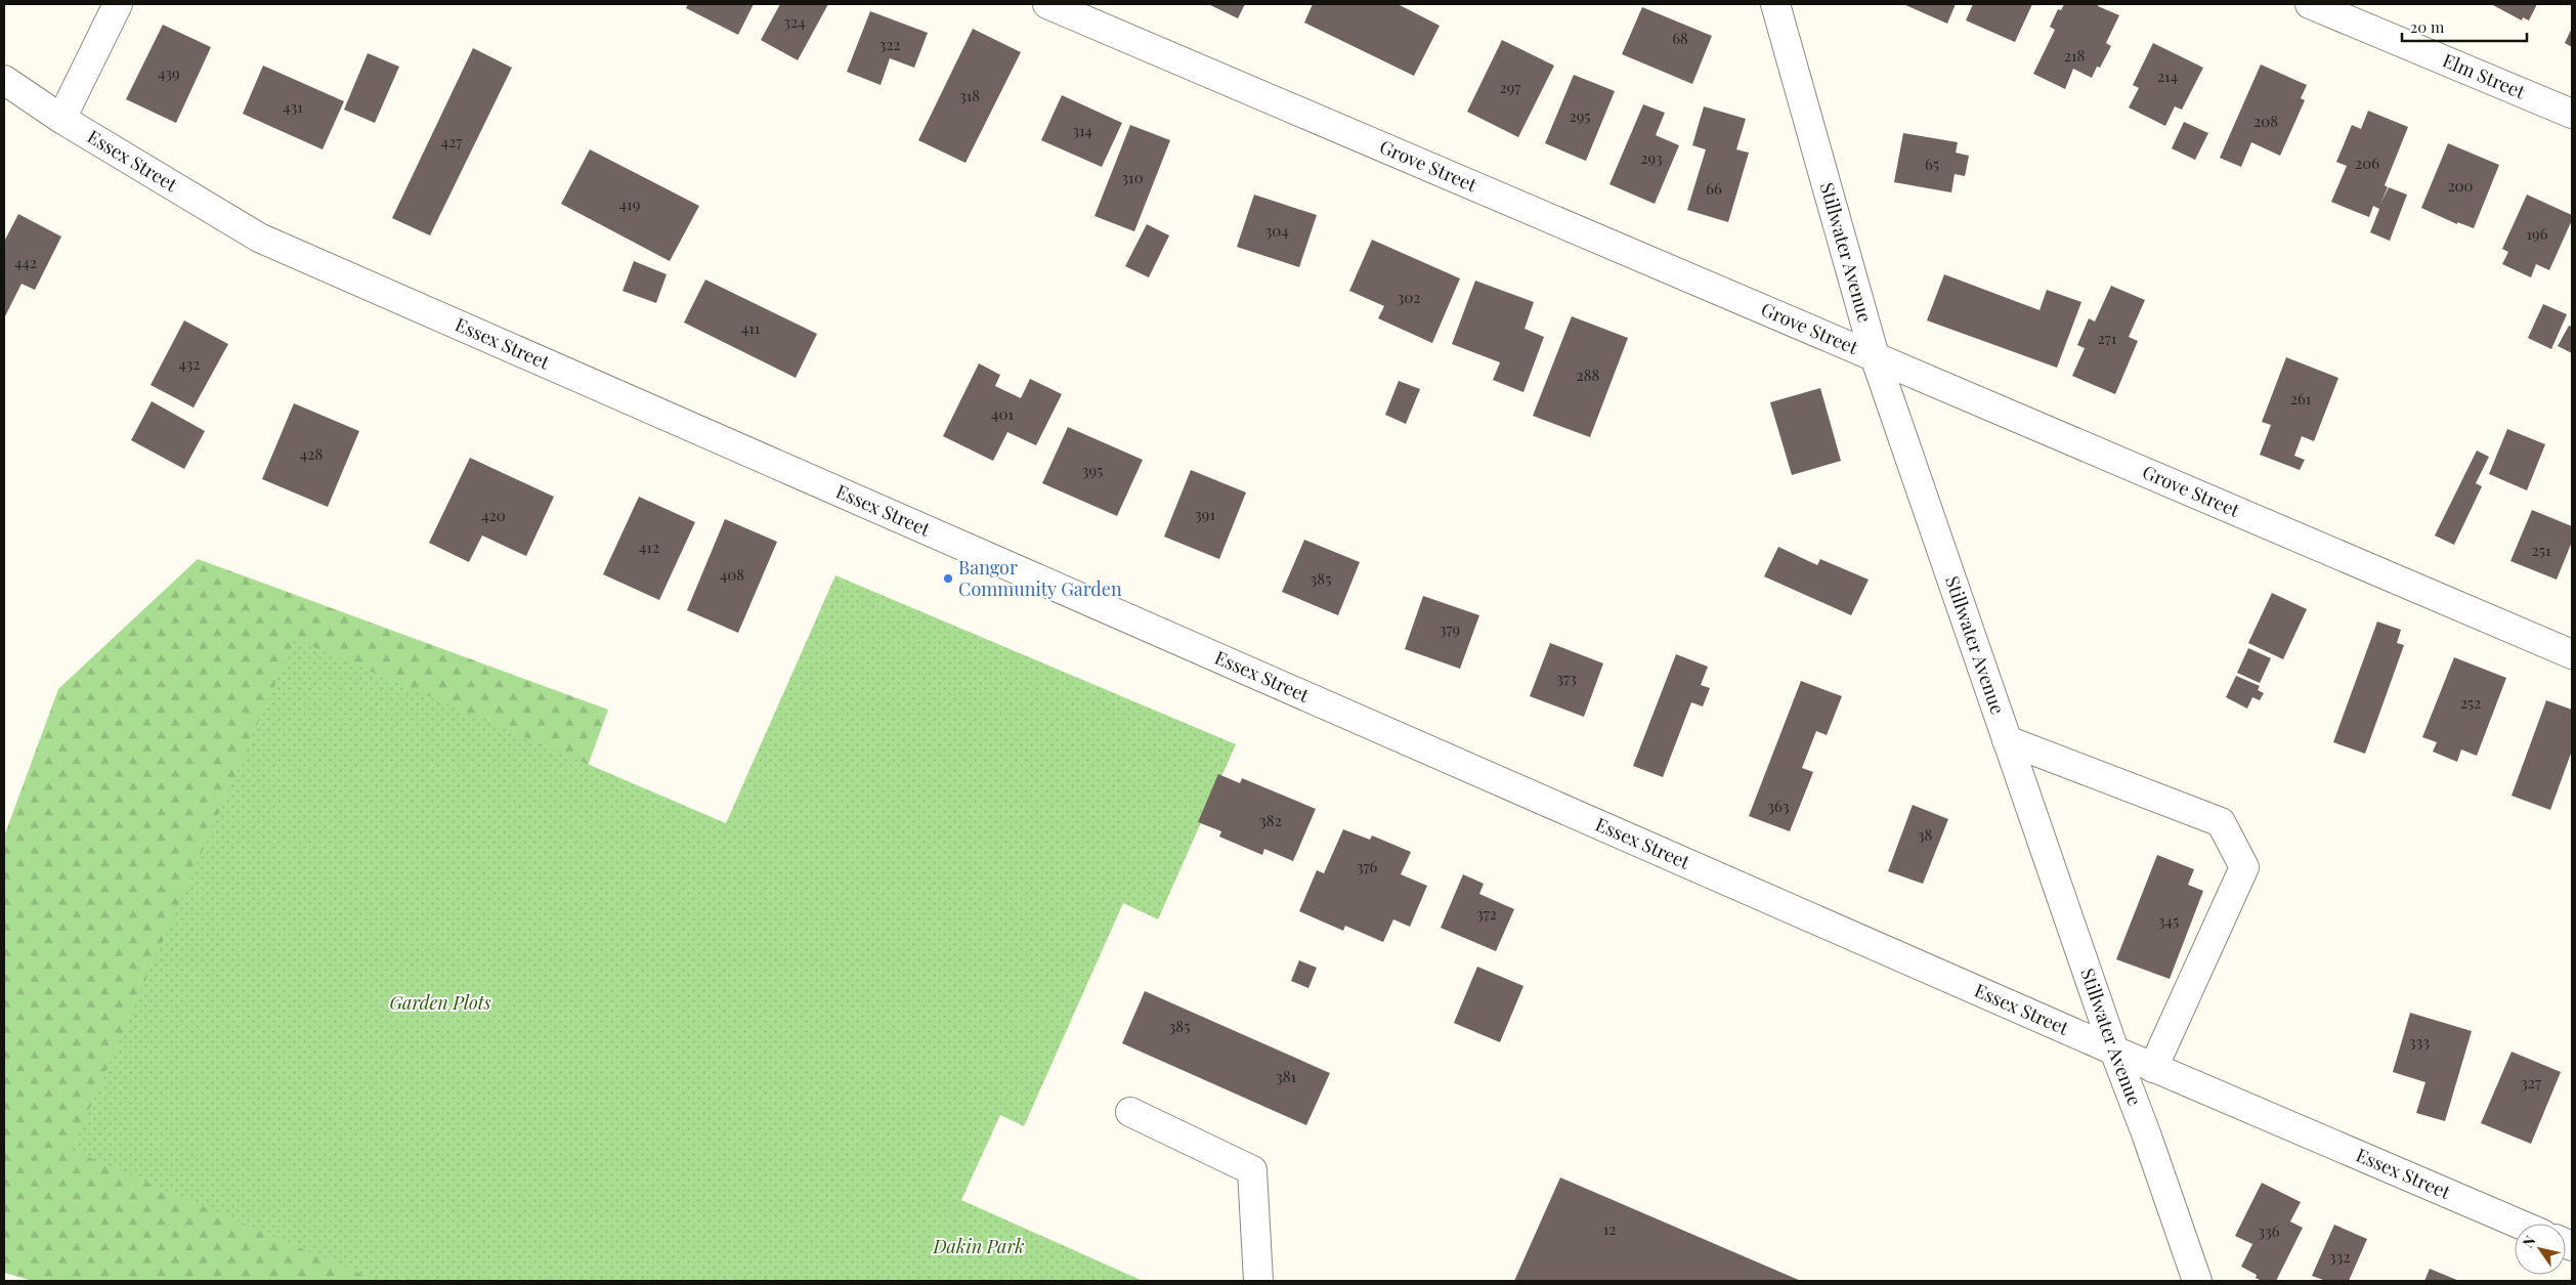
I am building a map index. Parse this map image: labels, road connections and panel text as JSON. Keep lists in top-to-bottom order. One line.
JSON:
{"streets":{"street":["Elm Street","Essex Street","Grove Street","Stillwater Avenue"]},"crossings":[["Essex Street","Stillwater Avenue"],["Grove Street","Stillwater Avenue"]],"parks":["Garden Plots","Dakin Park"],"places":["Bangor Community Garden"],"house_numbers":["324","68","322","218","439","214","297","318","431","295","208","314","427","293","206","65","310","200","66","419","304","196","442","302","411","271","432","288","261","401","428","395","391","420","412","251","408","385","379","373","252","363","382","38","376","372","345","385","333","381","327","12","336","332"],"scale_bar":"20 m","north":"top left"}
